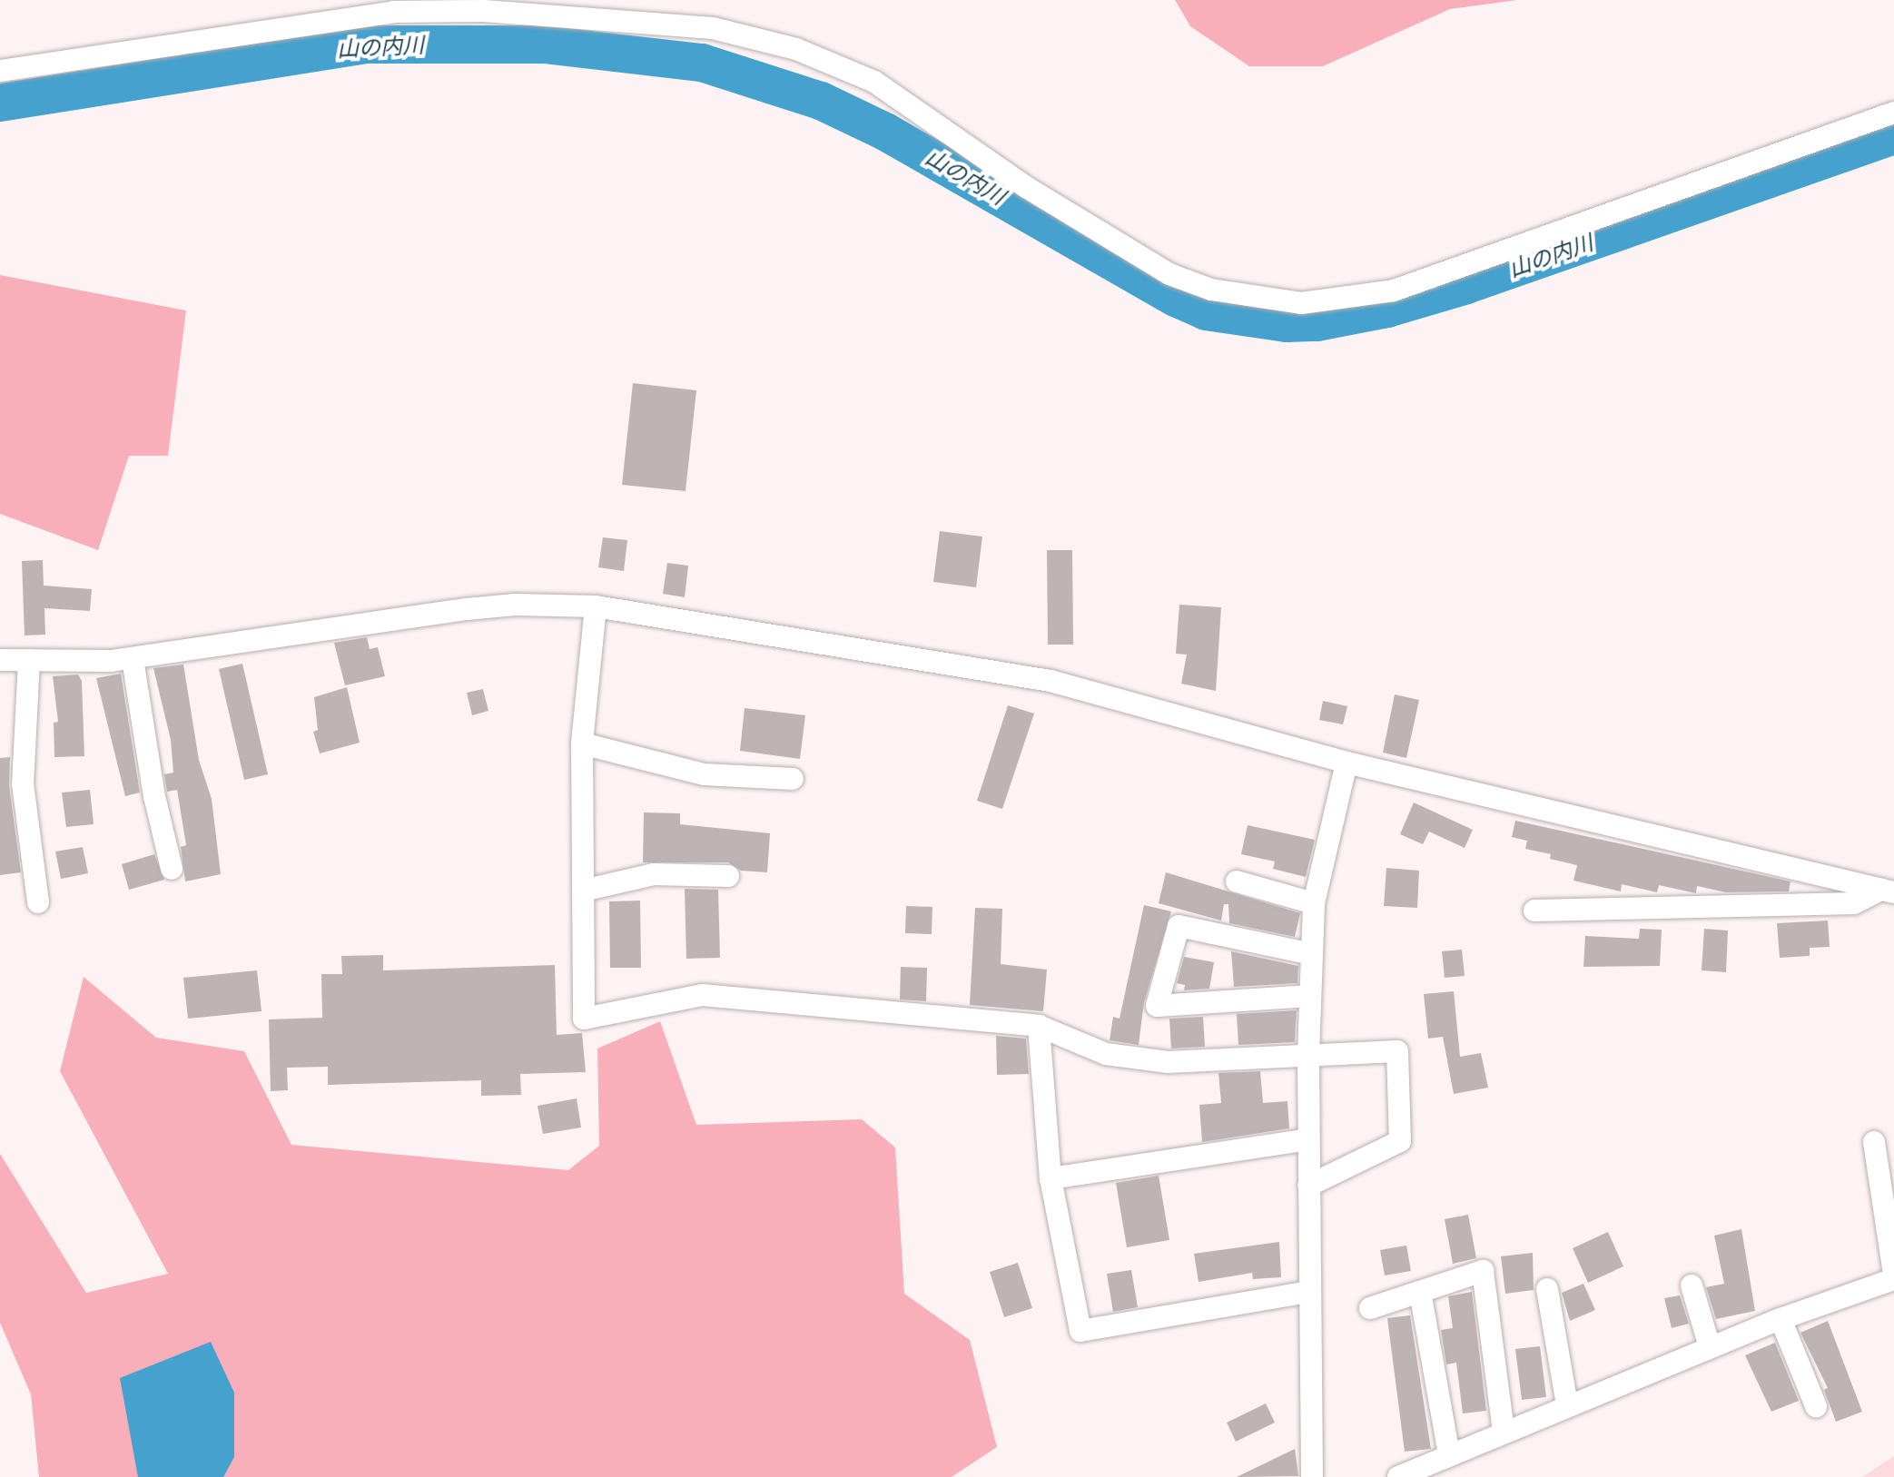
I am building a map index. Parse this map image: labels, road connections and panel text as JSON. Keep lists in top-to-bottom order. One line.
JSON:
{"water":["山の内川"]}
